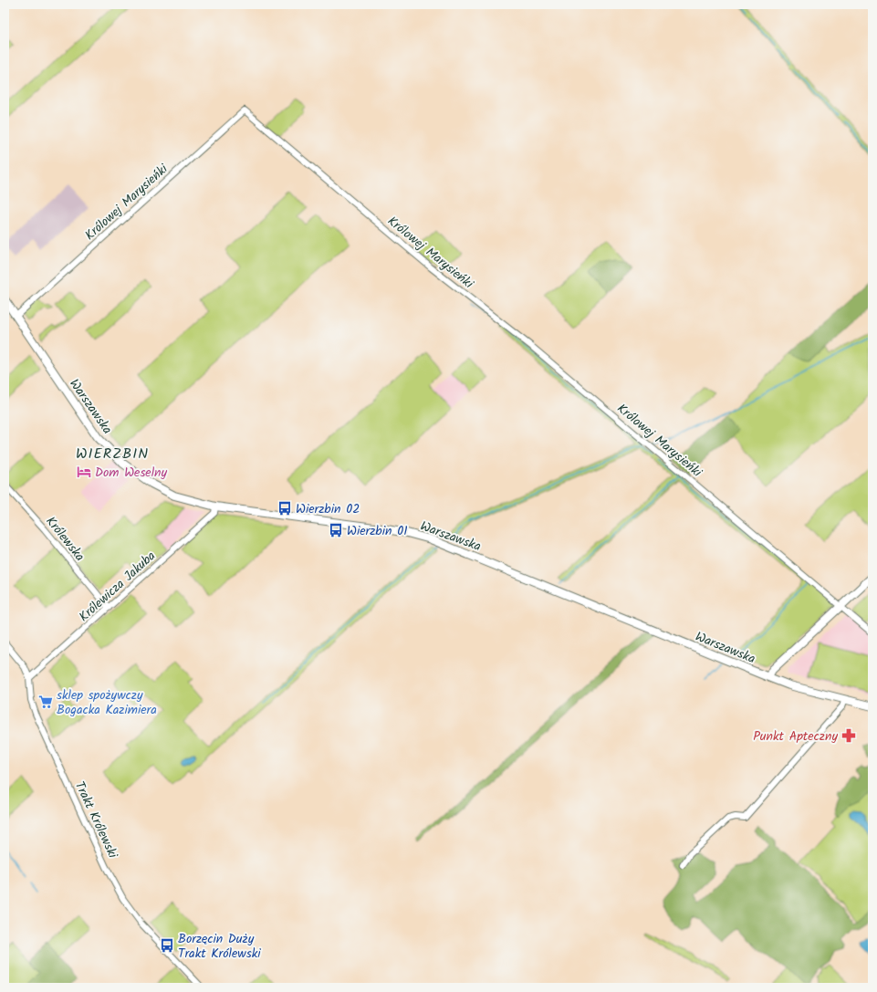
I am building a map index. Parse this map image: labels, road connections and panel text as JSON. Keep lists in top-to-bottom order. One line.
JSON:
{"streets":{"main road":["Warszawska"],"street":["Królowej Marysieńki","Królewska","Królewicza Jakuba","Trakt Królewski"]},"crossings":[["Królowej Marysieńki","Warszawska"],["Warszawska","Królewicza Jakuba"],["Królewska","Królewicza Jakuba"],["Królewicza Jakuba","Trakt Królewski"]],"districts":["WIERZBIN"],"places":{"hotel":["Dom Weselny"],"bus stop":["Wierzbin 02","Wierzbin 01","Borzęcin Duży Trakt Królewski"],"supermarket":["sklep spożywczy Bogacka Kazimiera"],"pharmacy":["Punkt Apteczny"]}}
